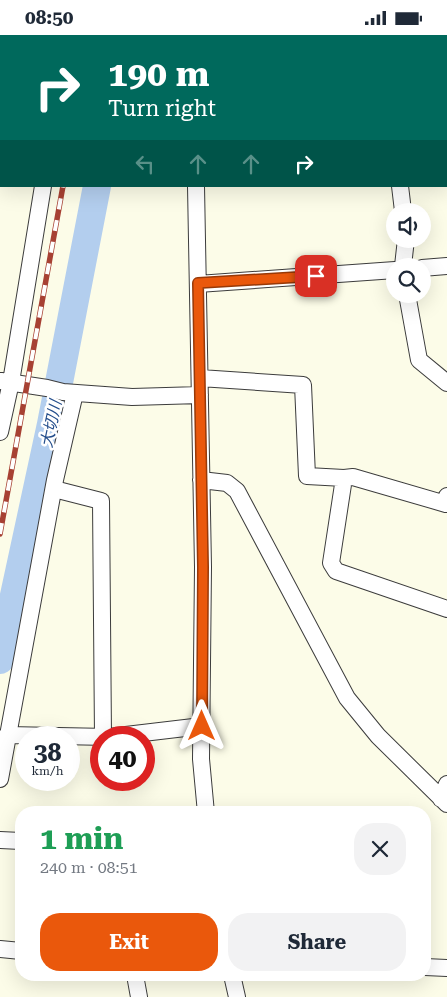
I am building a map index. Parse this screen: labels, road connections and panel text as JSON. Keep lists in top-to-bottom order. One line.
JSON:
{"water":["大切川"],"page":{"status":"08:50","turn":["190 m","Turn right"],"speed":"38 km/h","limit":"40","heading":["1 min","240 m · 08:51"],"buttons":["Exit","Share"]}}
